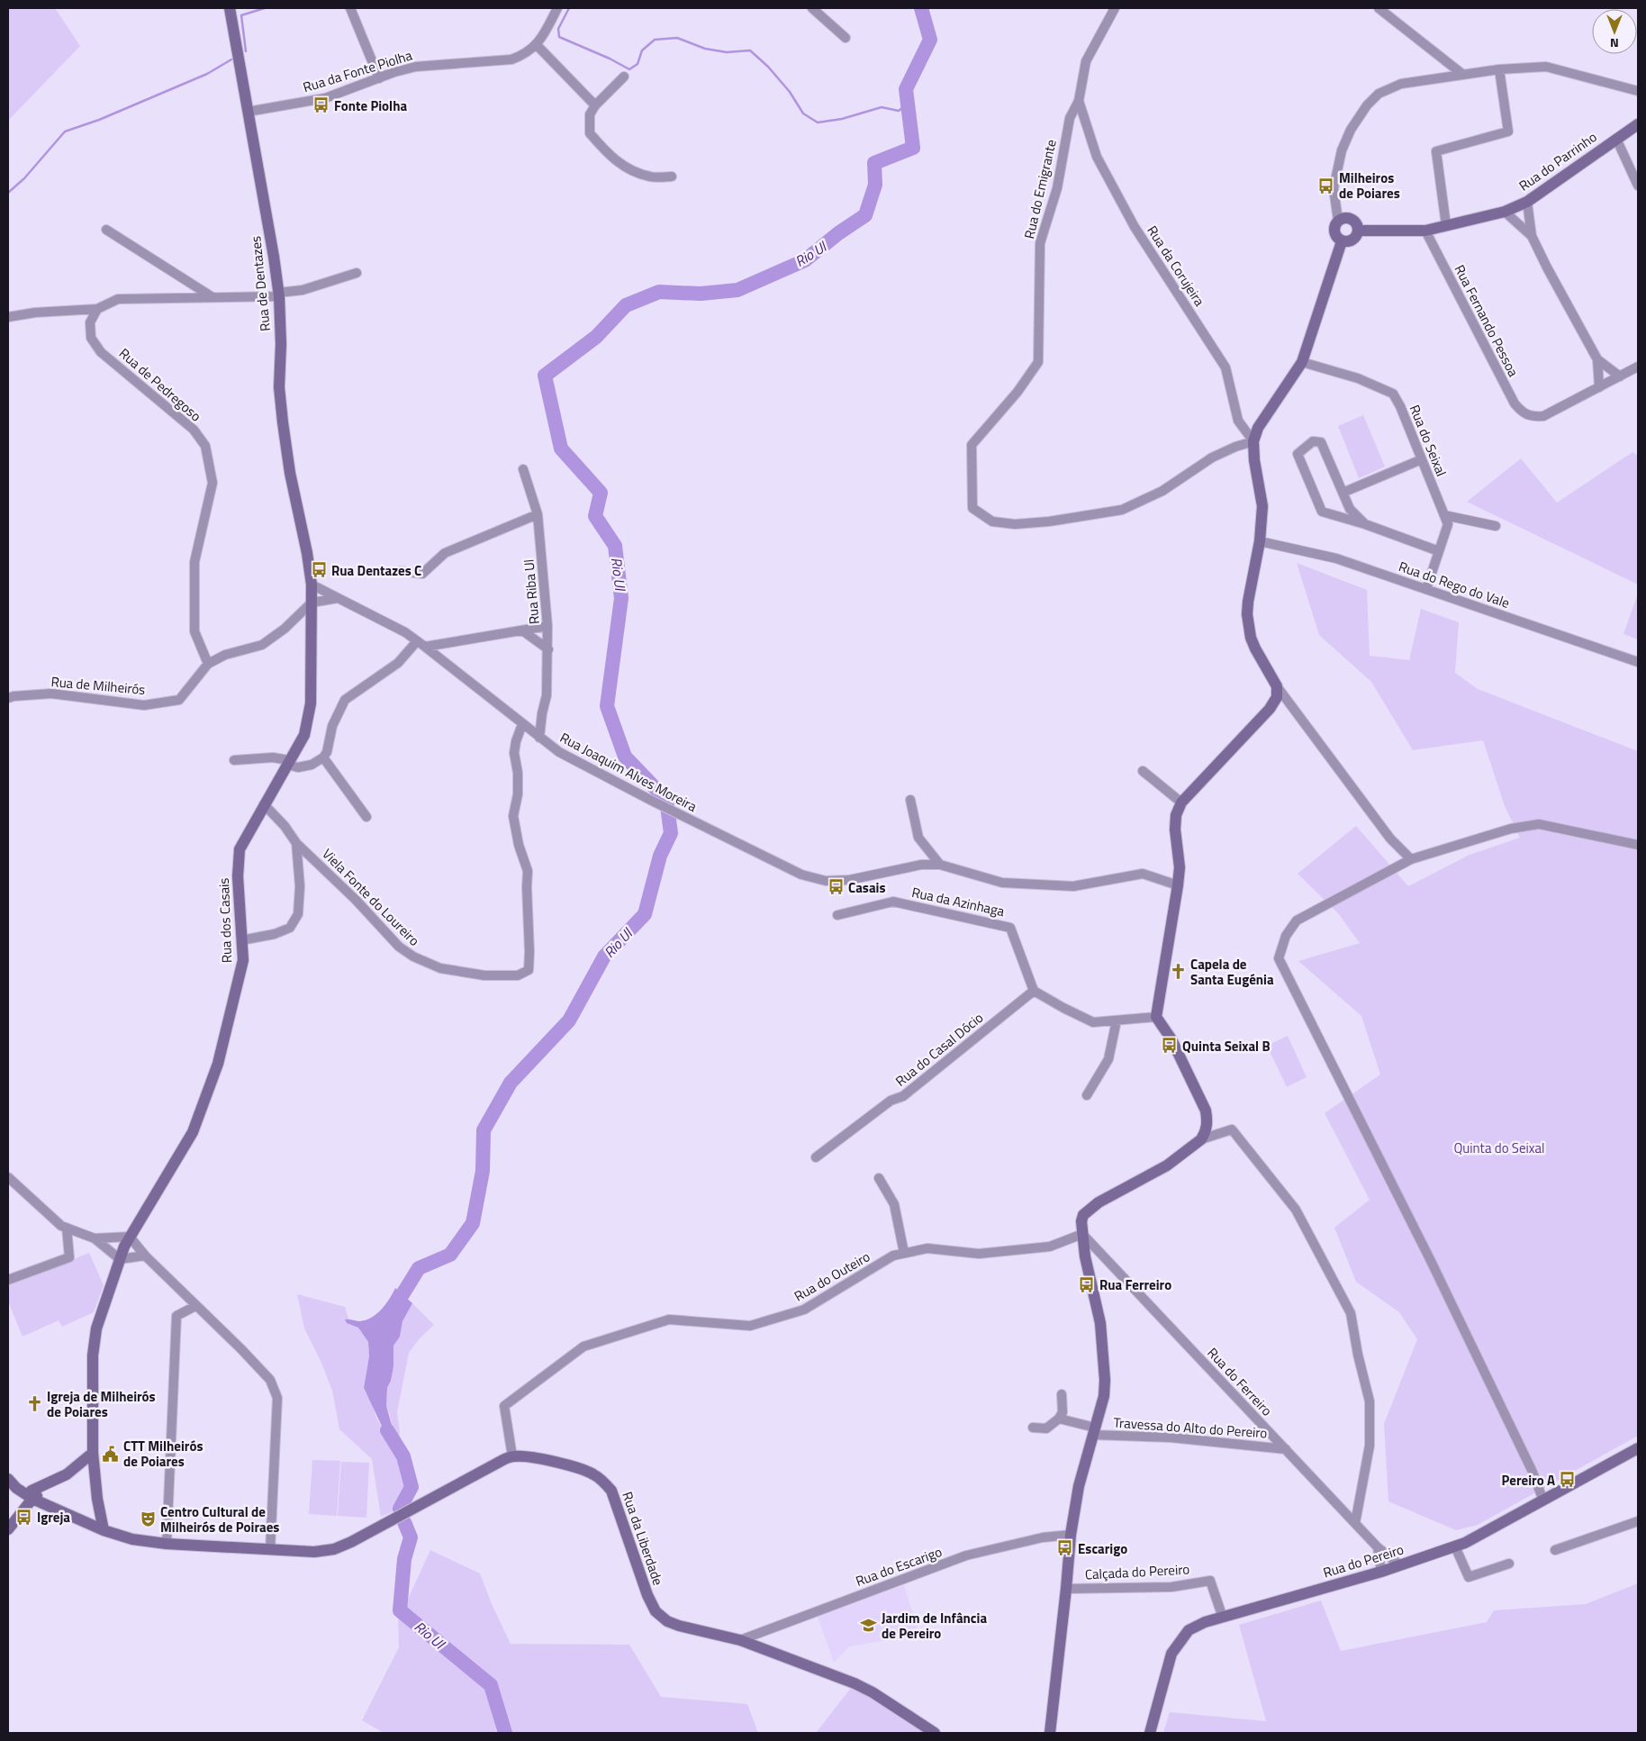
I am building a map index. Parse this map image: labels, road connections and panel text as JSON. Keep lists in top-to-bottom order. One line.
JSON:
{"streets":{"street":["Rua da Fonte Piolha","Rua do Parrinho","Rua do Emigrante","Rua da Corujeira","Rua de Dentazes","Rua Fernando Pessoa","Rua de Pedregoso","Rua do Seixal","Rua do Rego do Vale","Rua Riba Ul","Rua de Milheirós","Rua Joaquim Alves Moreira","Viela Fonte do Loureiro","Rua da Azinhaga","Rua dos Casais","Rua do Casal Dócio","Rua do Outeiro","Rua do Ferreiro","Travessa do Alto do Pereiro","Rua da Liberdade","Rua do Pereiro","Rua do Escarigo","Calçada do Pereiro"]},"crossings":[["Rua da Fonte Piolha","Rua de Dentazes"],["Rua do Parrinho","Rua Fernando Pessoa"],["Rua do Emigrante","Rua da Corujeira"],["Rua de Dentazes","Rua Joaquim Alves Moreira"],["Rua de Dentazes","Rua dos Casais"],["Rua de Pedregoso","Rua de Milheirós"],["Rua do Seixal","Rua do Rego do Vale"],["Rua Riba Ul","Rua Joaquim Alves Moreira"],["Rua de Milheirós","Rua dos Casais"],["Rua Joaquim Alves Moreira","Viela Fonte do Loureiro"],["Rua Joaquim Alves Moreira","Rua dos Casais"],["Rua da Azinhaga","Rua do Casal Dócio"],["Rua do Outeiro","Rua do Ferreiro"],["Rua do Outeiro","Rua da Liberdade"],["Rua do Ferreiro","Travessa do Alto do Pereiro"],["Rua do Ferreiro","Rua do Pereiro"],["Rua da Liberdade","Rua do Escarigo"],["Rua do Pereiro","Calçada do Pereiro"]],"water":["Rio Ul"],"parks":["Quinta do Seixal"],"places":{"bus stop":["Fonte Piolha","Milheiros de Poiares","Rua Dentazes C","Casais","Quinta Seixal B","Rua Ferreiro","Pereiro A","Igreja","Escarigo"],"church":["Capela de Santa Eugénia","Igreja de Milheirós de Poiares"],"public building":["CTT Milheirós de Poiares"],"theatre":["Centro Cultural de Milheirós de Poiraes"],"school or university":["Jardim de Infância de Pereiro"]},"north":"bottom"}
